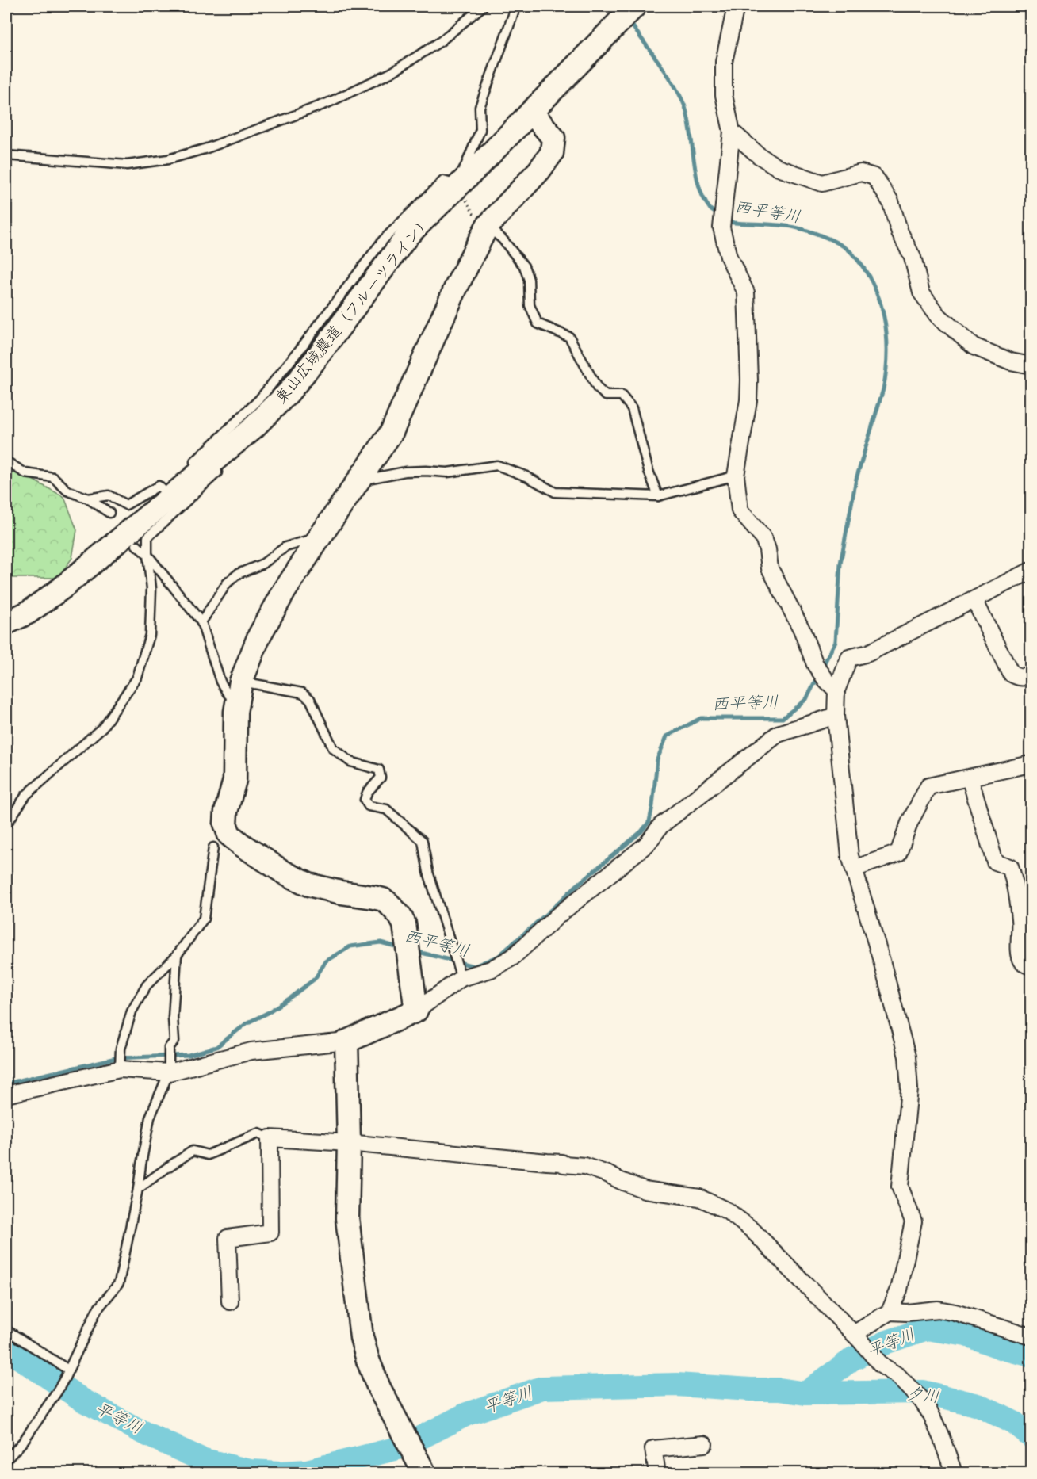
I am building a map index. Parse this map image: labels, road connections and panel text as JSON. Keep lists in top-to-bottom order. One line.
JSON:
{"streets":{"street":["東山広域農道（フルーツライン）"]},"water":["西平等川","平等川","夕川"]}
